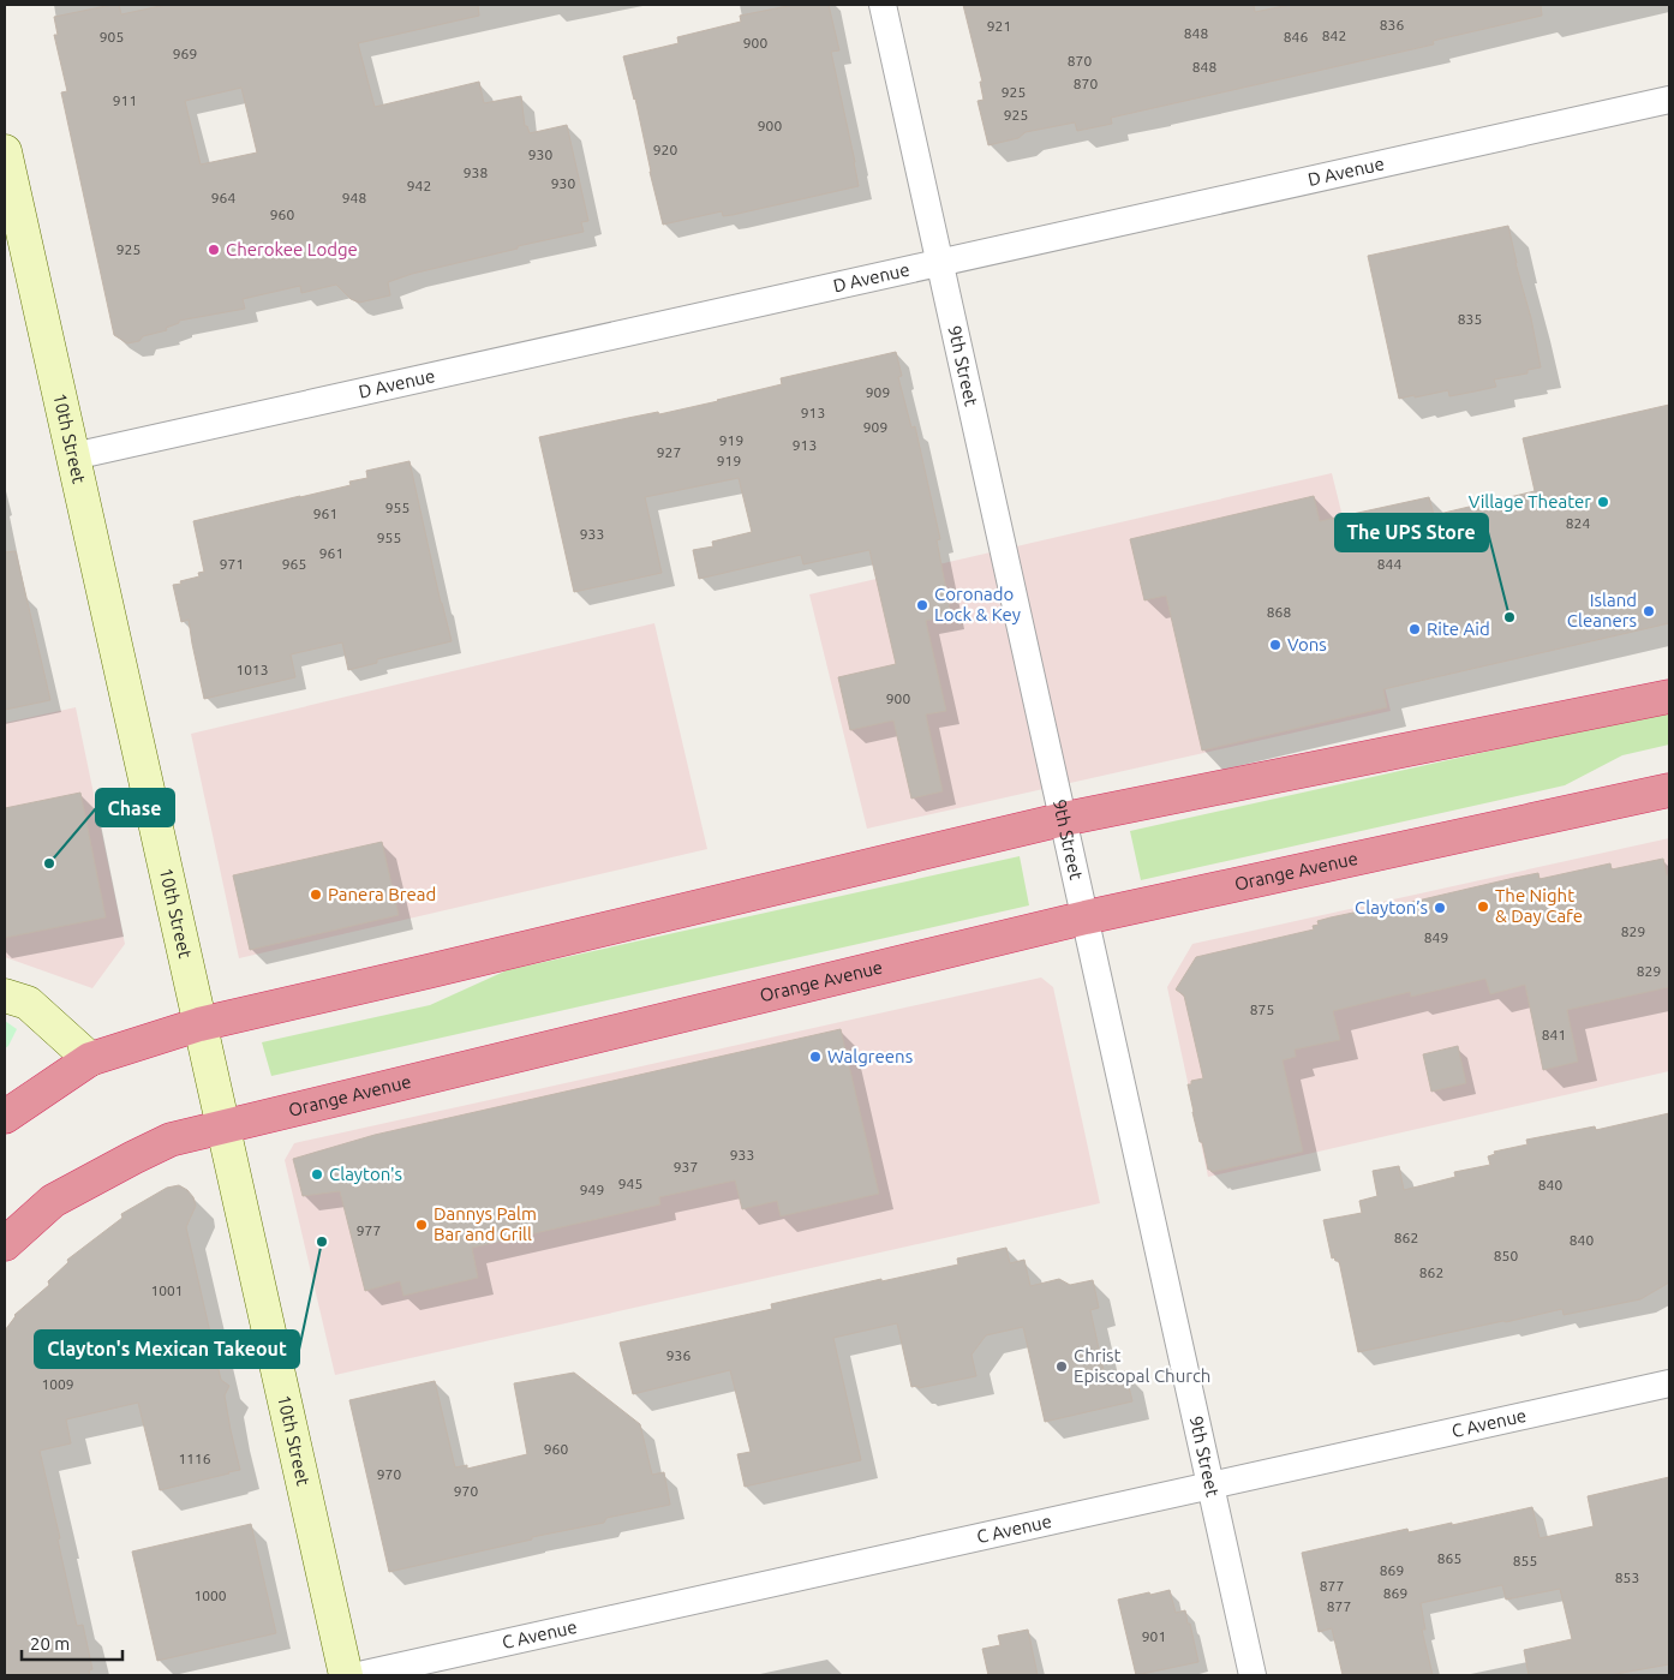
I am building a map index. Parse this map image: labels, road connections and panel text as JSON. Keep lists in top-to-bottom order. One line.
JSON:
{"streets":{"highway":["Orange Avenue"],"street":["D Avenue","9th Street","10th Street","C Avenue"]},"crossings":[["D Avenue","9th Street"],["D Avenue","10th Street"],["9th Street","Orange Avenue"],["9th Street","C Avenue"],["10th Street","Orange Avenue"]],"places":["Cherokee Lodge","Village Theater","Coronado Lock & Key","Island Cleaners","The UPS Store","Rite Aid","Vons","Chase","Panera Bread","The Night & Day Cafe","Clayton’s","Walgreens","Clayton's","Dannys Palm Bar and Grill","Clayton's Mexican Takeout","Christ Episcopal Church"],"house_numbers":["836","921","848","842","905","846","900","969","870","848","870","925","911","925","900","920","930","938","930","942","964","948","960","925","835","909","913","909","919","913","927","919","955","961","824","933","955","961","971","965","844","868","1013","900","829","849","829","875","841","933","937","945","840","949","977","862","840","850","862","1001","936","1009","960","1116","970","970","865","855","869","853","877","869","1000","877","901"],"scale_bar":"20 m"}
